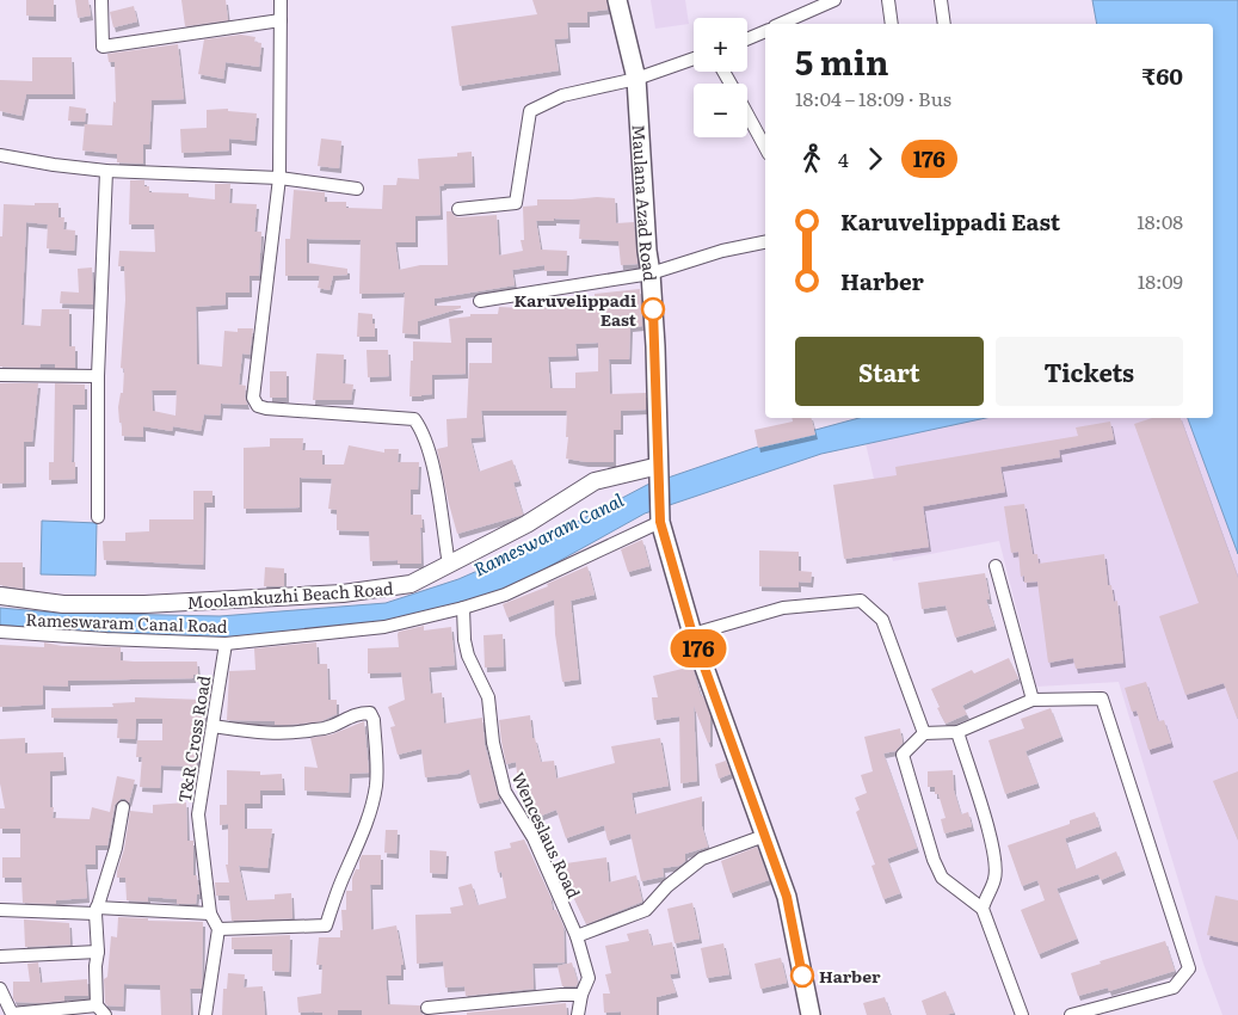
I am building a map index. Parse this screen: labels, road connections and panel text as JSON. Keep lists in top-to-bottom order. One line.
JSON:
{"streets":{"main road":["Maulana Azad Road"],"street":["Moolamkuzhi Beach Road","Rameswaram Canal Road","T&R Cross Road","Wenceslaus Road"]},"crossings":[["Maulana Azad Road","Moolamkuzhi Beach Road"],["Maulana Azad Road","Rameswaram Canal Road"],["Rameswaram Canal Road","T&R Cross Road"],["Rameswaram Canal Road","Wenceslaus Road"]],"water":["Rameswaram Canal"],"places":["Karuvelippadi East","Harber"],"lines":["bus line 176"],"page":{"on_map":"176","map_buttons":["+","−"],"heading":["5 min","18:04 – 18:09 · Bus","₹60"],"legs":["4","176"],"list":[{"name":"Karuvelippadi East","value":"18:08"},{"name":"Harber","value":"18:09"}],"buttons":["Start","Tickets"]}}
